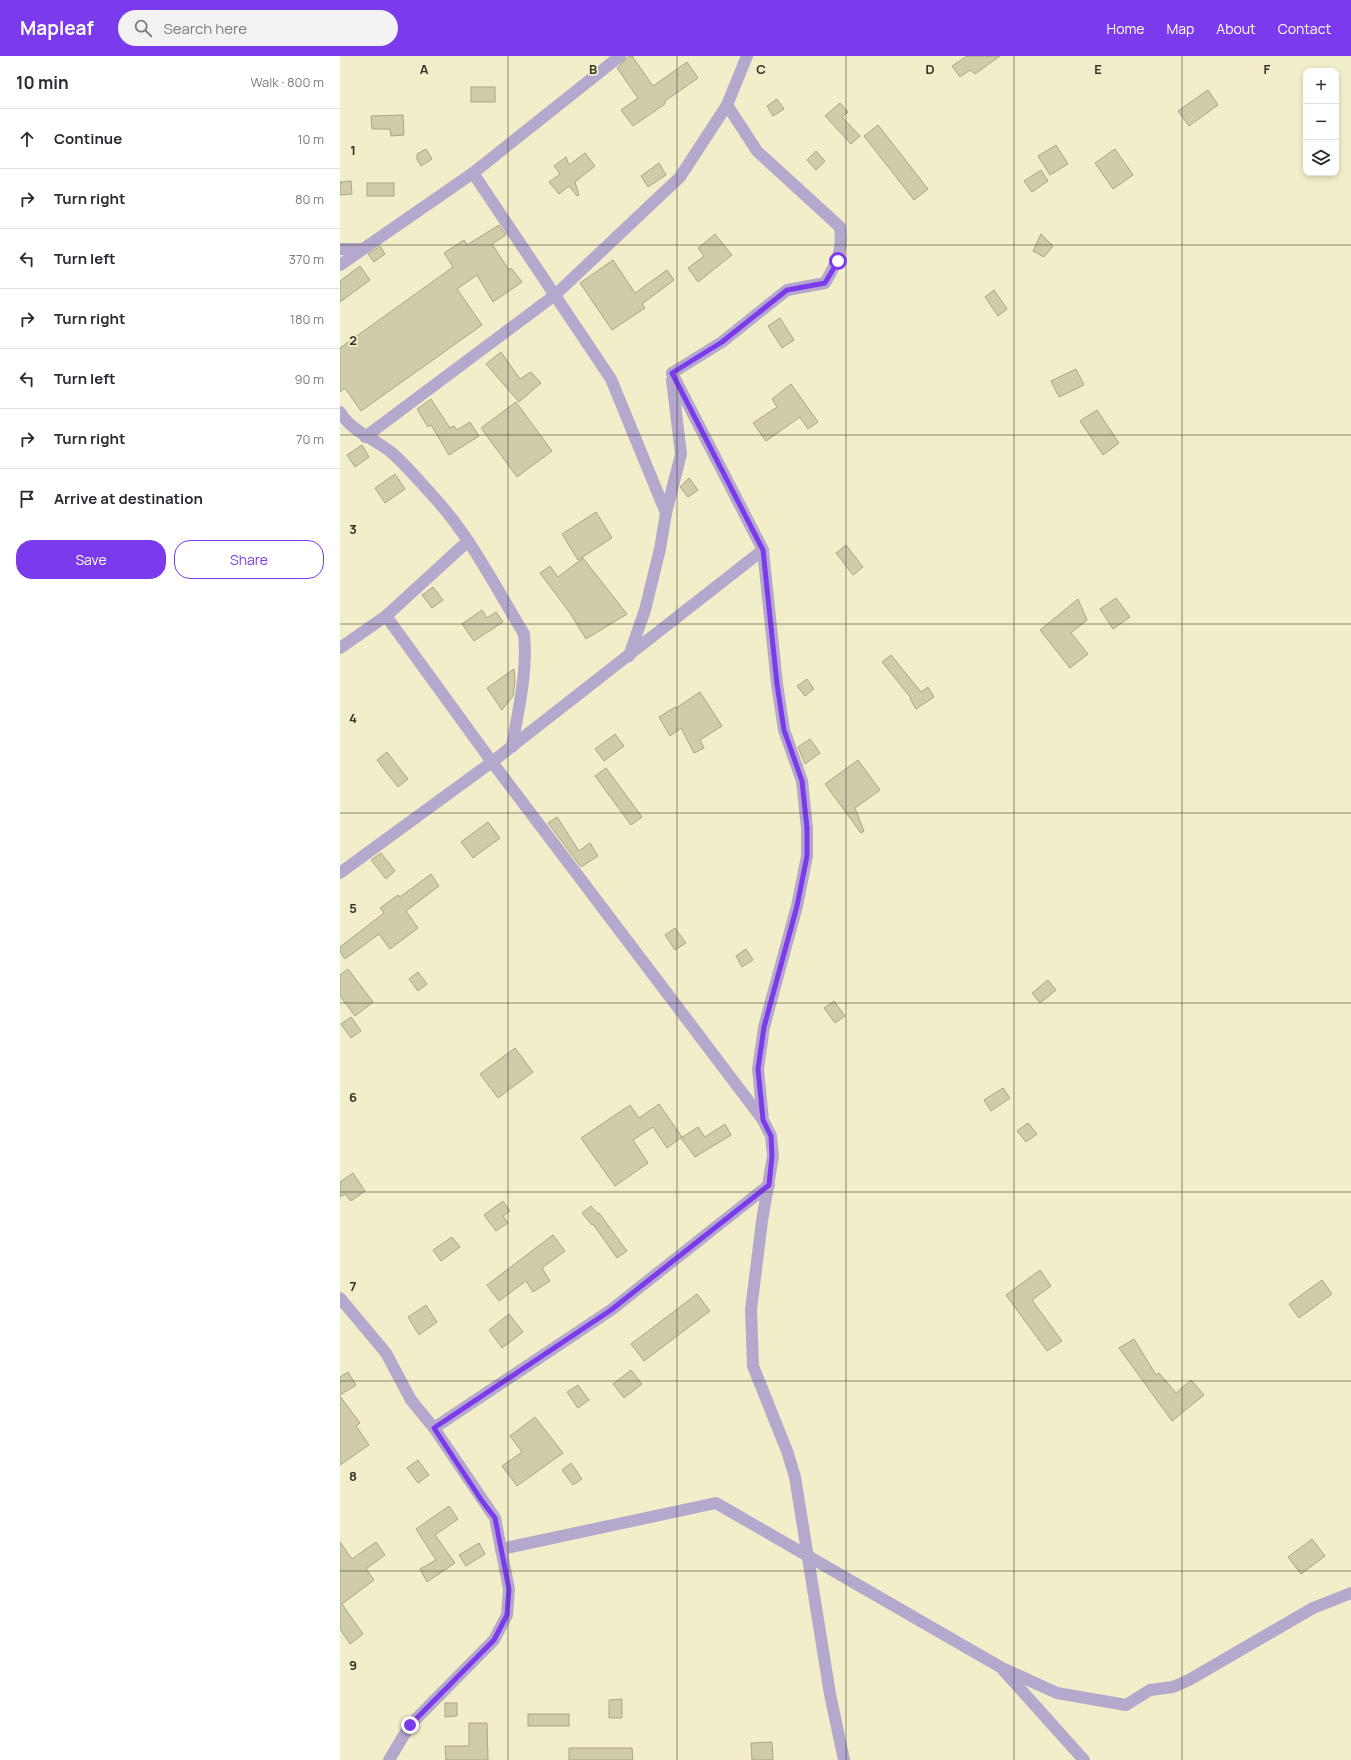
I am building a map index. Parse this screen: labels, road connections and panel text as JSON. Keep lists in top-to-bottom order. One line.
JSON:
{"page":{"header":"Mapleaf","search":"Search here","nav":["Home","Map","About","Contact"],"heading":["10 min","Walk · 800 m"],"map_buttons":["+","−"],"list":[["Continue","10 m"],["Turn right","80 m"],["Turn left","370 m"],["Turn right","180 m"],["Turn left","90 m"],["Turn right","70 m"],"Arrive at destination"],"buttons":["Save","Share"]},"grid":{"columns":["A","B","C","D","E","F"],"rows":["1","2","3","4","5","6","7","8","9"]}}
